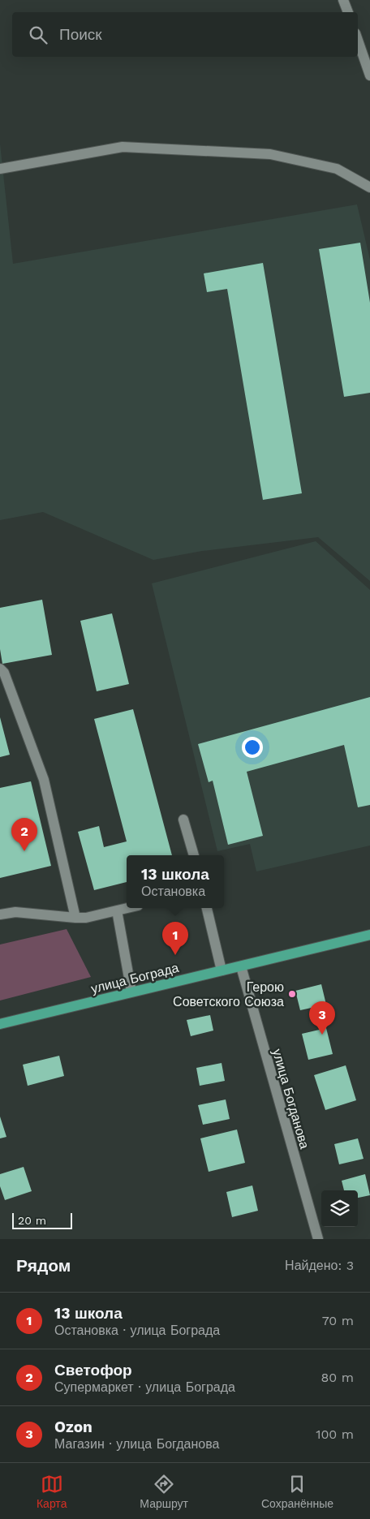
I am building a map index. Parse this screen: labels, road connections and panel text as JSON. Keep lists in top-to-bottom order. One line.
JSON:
{"streets":{"main road":["улица Бограда"],"street":["улица Богданова"]},"crossings":[["улица Бограда","улица Богданова"]],"places":["Герою Советского Союза"],"scale_bar":"20 m","page":{"search":"Поиск","pins":["2","1","3"],"popup":["13 школа","Остановка"],"scale":"20 m","heading":["Рядом","Найдено: 3"],"list":[{"mark":"1","name":"13 школа","note":"Остановка · улица Бограда","value":"70 m"},{"mark":"2","name":"Светофор","note":"Супермаркет · улица Бограда","value":"80 m"},{"mark":"3","name":"Ozon","note":"Магазин · улица Богданова","value":"100 m"}],"nav":["Карта","Маршрут","Сохранённые"]}}
